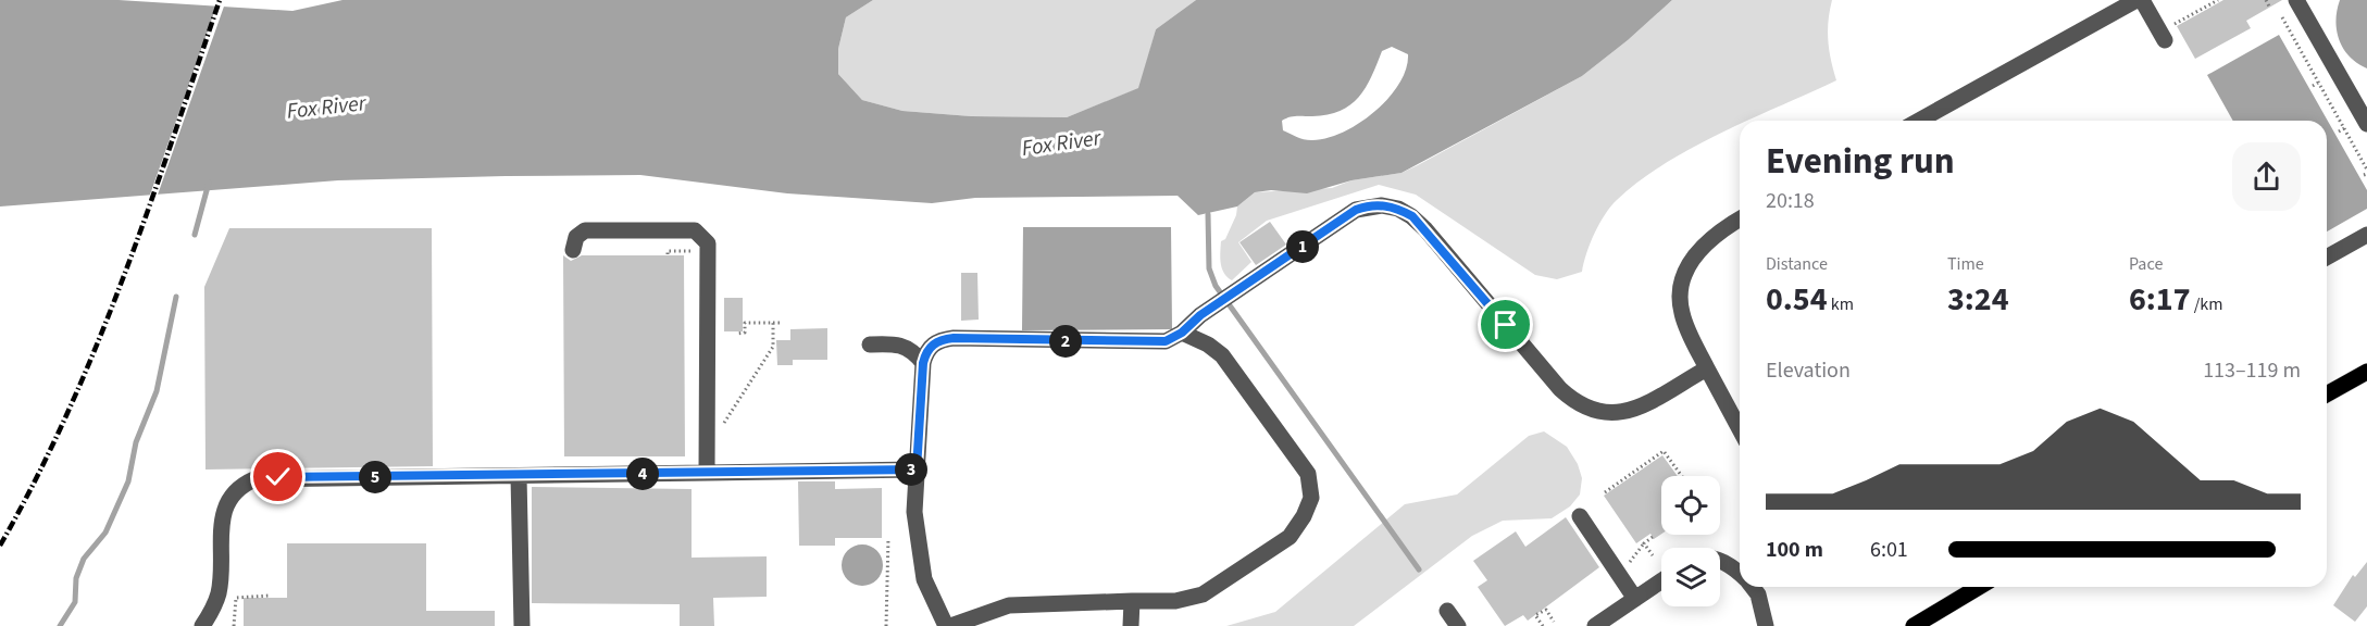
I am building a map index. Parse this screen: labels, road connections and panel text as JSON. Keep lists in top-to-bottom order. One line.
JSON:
{"water":["Fox River"],"page":{"heading":["Evening run","20:18"],"pins":["1","2","3","4","5"],"stats":[["Distance","0.54 km"],["Time","3:24"],["Pace","6:17 /km"]],"chart":["Elevation","113–119 m"],"list":[{"name":"100 m","note":"6:01"}]}}
